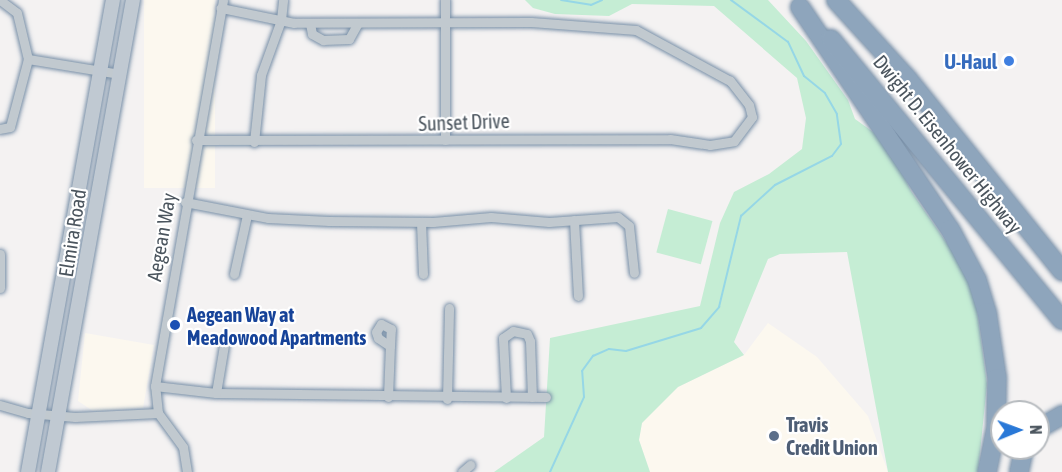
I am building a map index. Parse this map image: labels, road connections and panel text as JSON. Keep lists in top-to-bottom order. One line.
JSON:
{"streets":{"highway":["Dwight D. Eisenhower Highway"],"main road":["Elmira Road"],"street":["Sunset Drive","Aegean Way"]},"crossings":[["Sunset Drive","Aegean Way"]],"places":["U-Haul","Aegean Way at Meadowood Apartments","Travis Credit Union"],"north":"right"}
